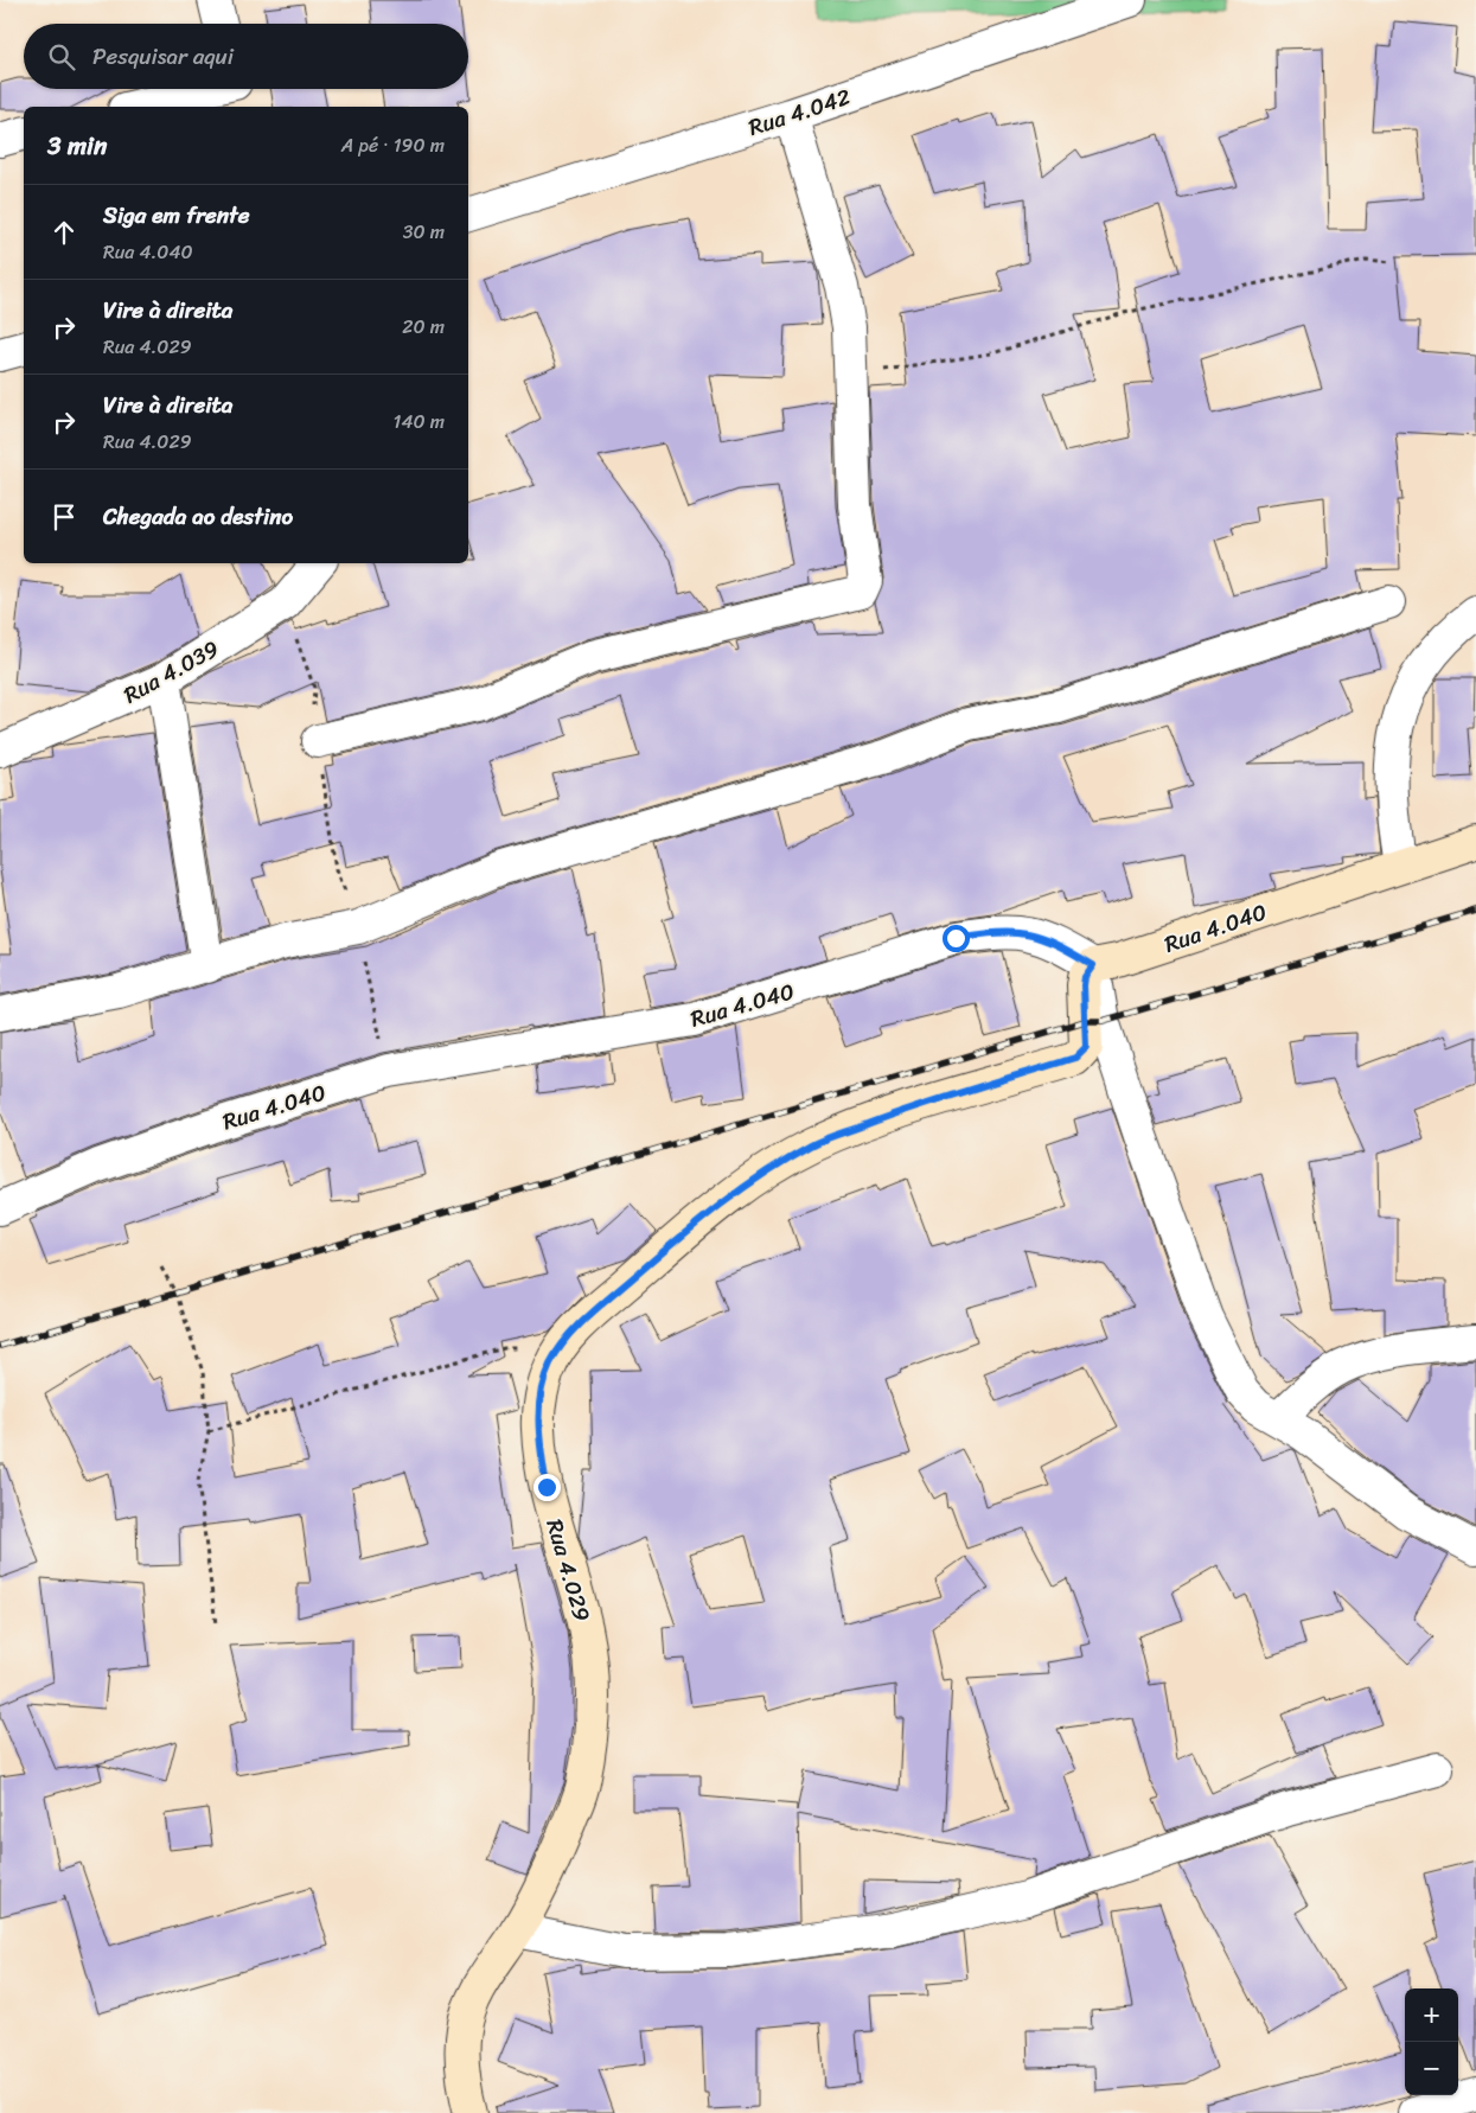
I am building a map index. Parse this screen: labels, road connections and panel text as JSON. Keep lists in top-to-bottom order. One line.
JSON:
{"streets":{"street":["Rua 4.042","Rua 4.039","Rua 4.040","Rua 4.029"]},"crossings":[["Rua 4.040","Rua 4.029"]],"page":{"search":"Pesquisar aqui","heading":["3 min","A pé · 190 m"],"list":[["Siga em frente","Rua 4.040","30 m"],["Vire à direita","Rua 4.029","20 m"],["Vire à direita","Rua 4.029","140 m"],"Chegada ao destino"],"map_buttons":["+","−"]}}
